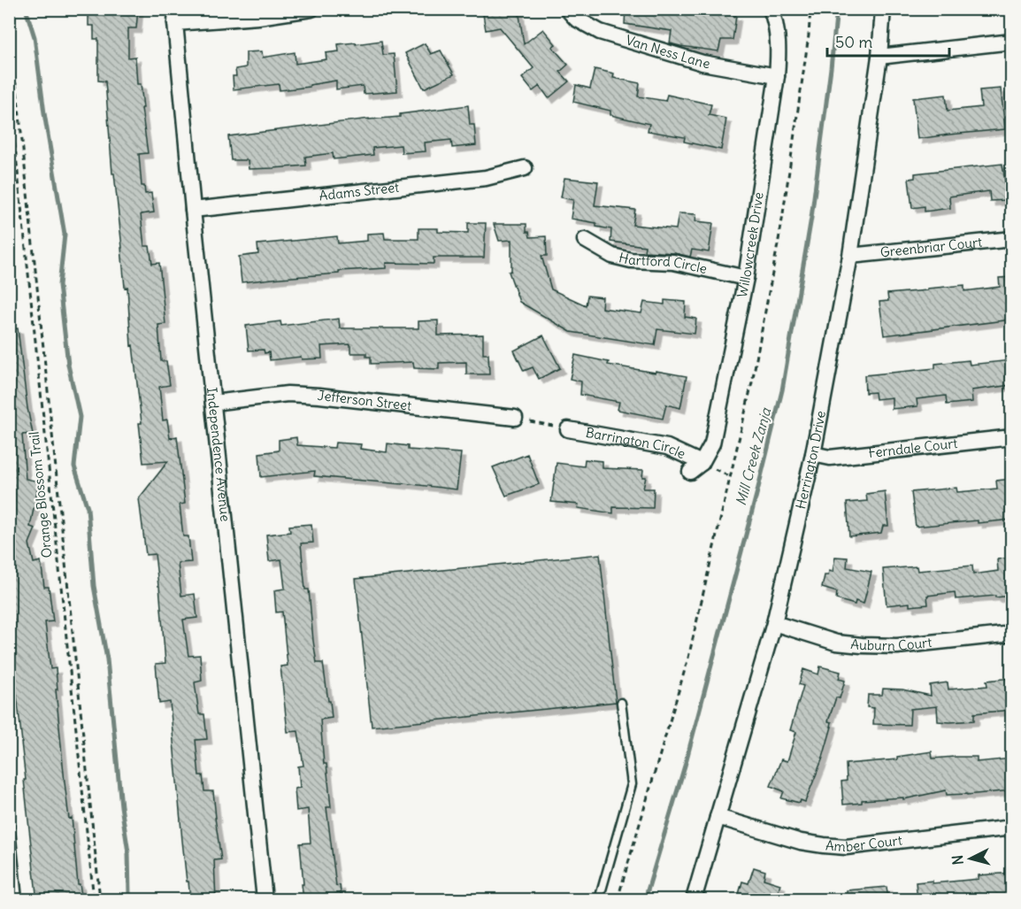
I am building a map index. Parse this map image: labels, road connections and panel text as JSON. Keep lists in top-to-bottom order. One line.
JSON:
{"streets":{"street":["Van Ness Lane","Adams Street","Willowcreek Drive","Greenbriar Court","Hartford Circle","Jefferson Street","Barrington Circle","Ferndale Court","Independence Avenue","Herrington Drive","Auburn Court","Amber Court"],"path":["Orange Blossom Trail"]},"crossings":[["Van Ness Lane","Willowcreek Drive"],["Adams Street","Independence Avenue"],["Willowcreek Drive","Hartford Circle"],["Willowcreek Drive","Barrington Circle"],["Greenbriar Court","Herrington Drive"],["Jefferson Street","Independence Avenue"],["Ferndale Court","Herrington Drive"],["Herrington Drive","Auburn Court"],["Herrington Drive","Amber Court"]],"water":["Mill Creek Zanja"],"scale_bar":"50 m","north":"left"}
